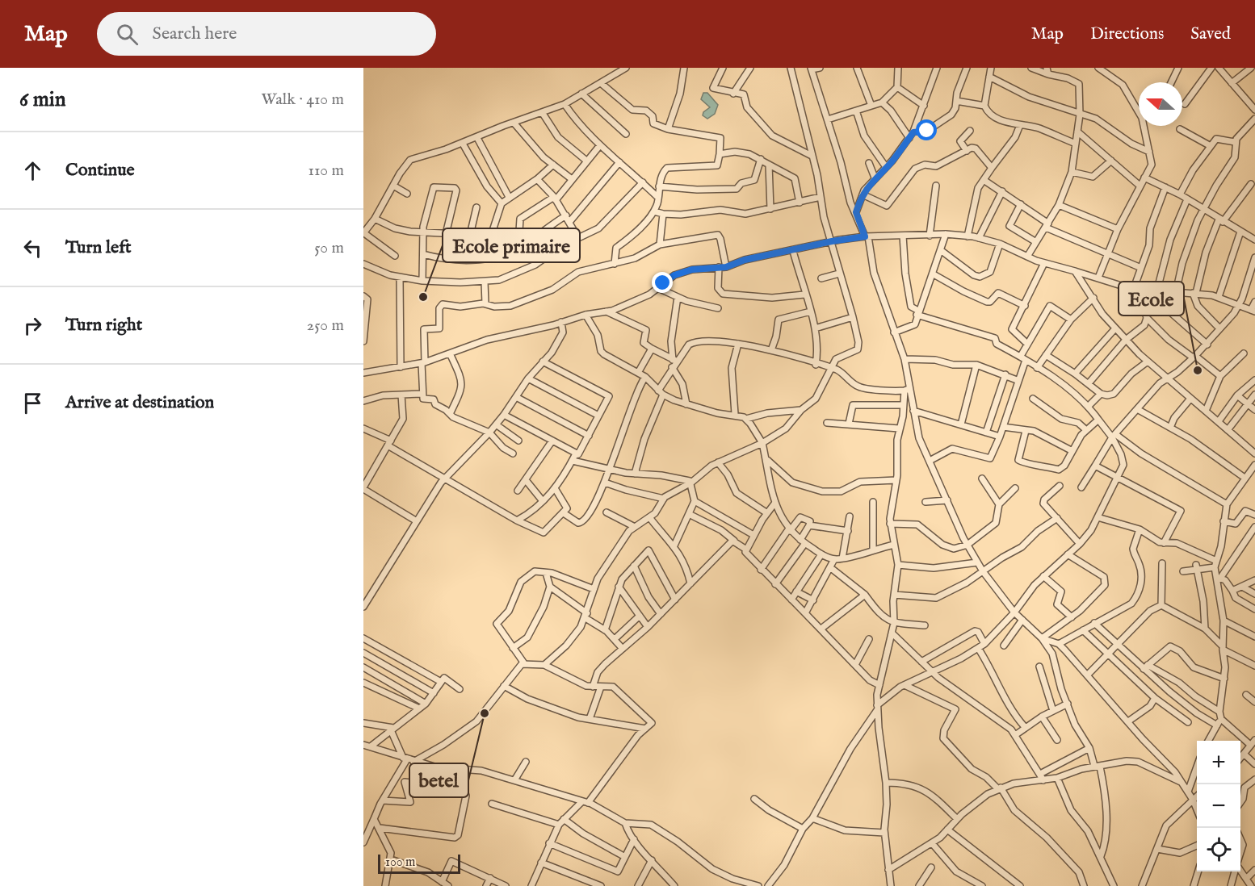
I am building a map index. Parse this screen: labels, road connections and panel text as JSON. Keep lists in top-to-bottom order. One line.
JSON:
{"places":["Ecole primaire","Ecole","betel"],"scale_bar":"100 m","north":"left","page":{"header":"Map","search":"Search here","nav":["Map","Directions","Saved"],"heading":["6 min","Walk · 410 m"],"list":[["Continue","110 m"],["Turn left","50 m"],["Turn right","250 m"],"Arrive at destination"],"map_buttons":["+","−"],"scale":"100 m"}}
